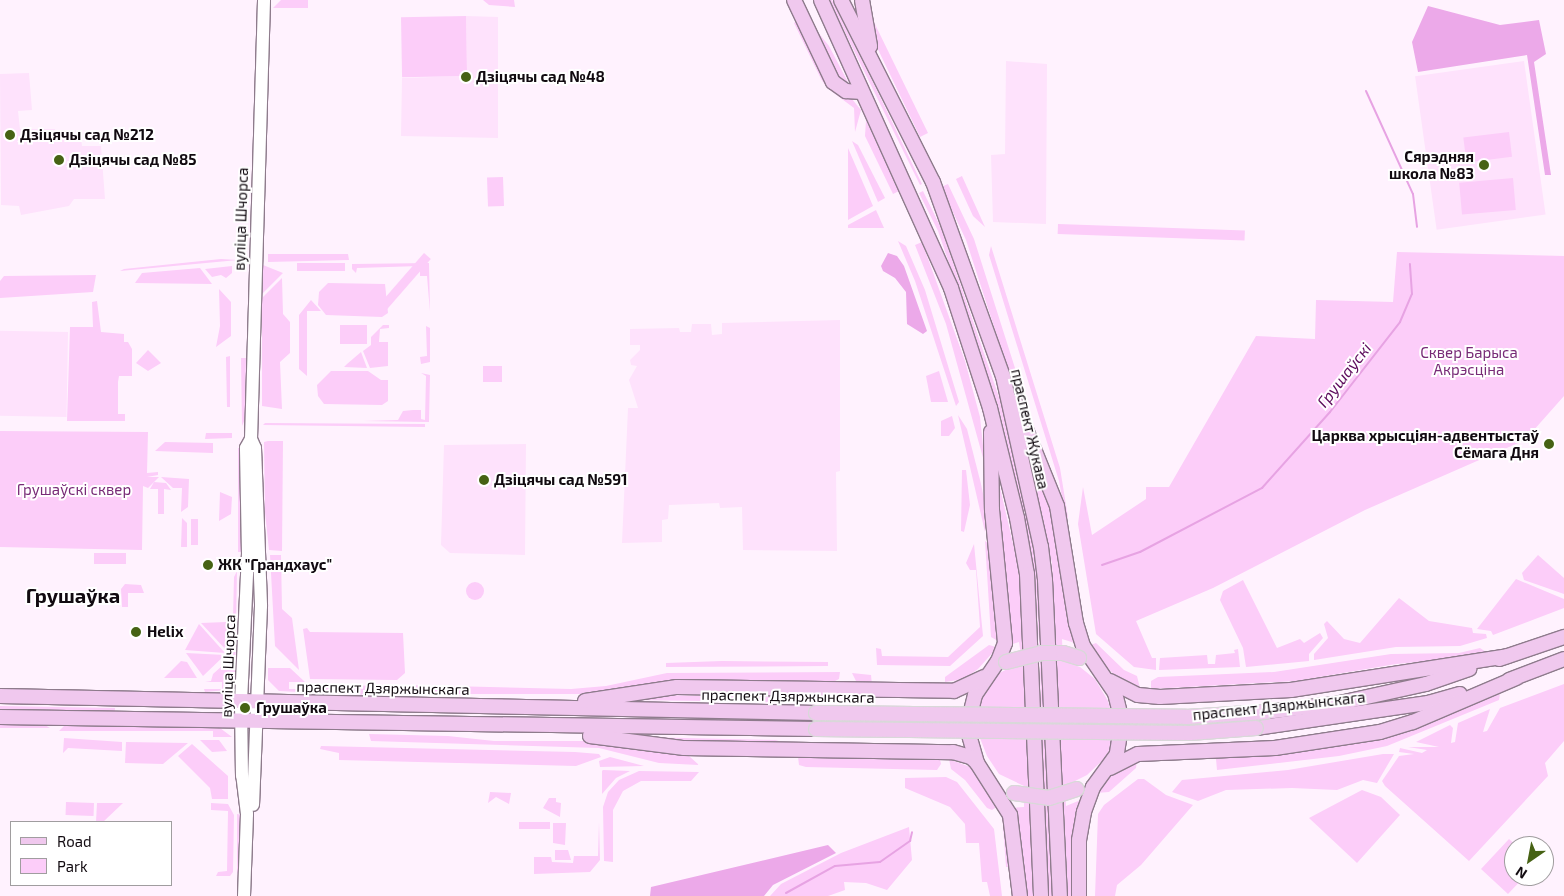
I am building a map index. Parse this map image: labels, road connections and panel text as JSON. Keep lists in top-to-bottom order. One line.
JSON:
{"streets":{"main road":["вуліца Шчорса","праспект Жукава","праспект Дзяржынскага"]},"crossings":[["вуліца Шчорса","праспект Дзяржынскага"]],"districts":["Грушаўка"],"water":["Грушаўскі"],"parks":["Сквер Барыса Акрэсціна","Грушаўскі сквер"],"places":["Дзіцячы сад №48","Дзіцячы сад №212","Дзіцячы сад №85","Сярэдняя школа №83","Царква хрысціян-адвентыстаў Сёмага Дня","Дзіцячы сад №591","ЖК \"Грандхаус\"","Helix","Грушаўка"],"legend":["Road","Park"],"north":"bottom left"}
